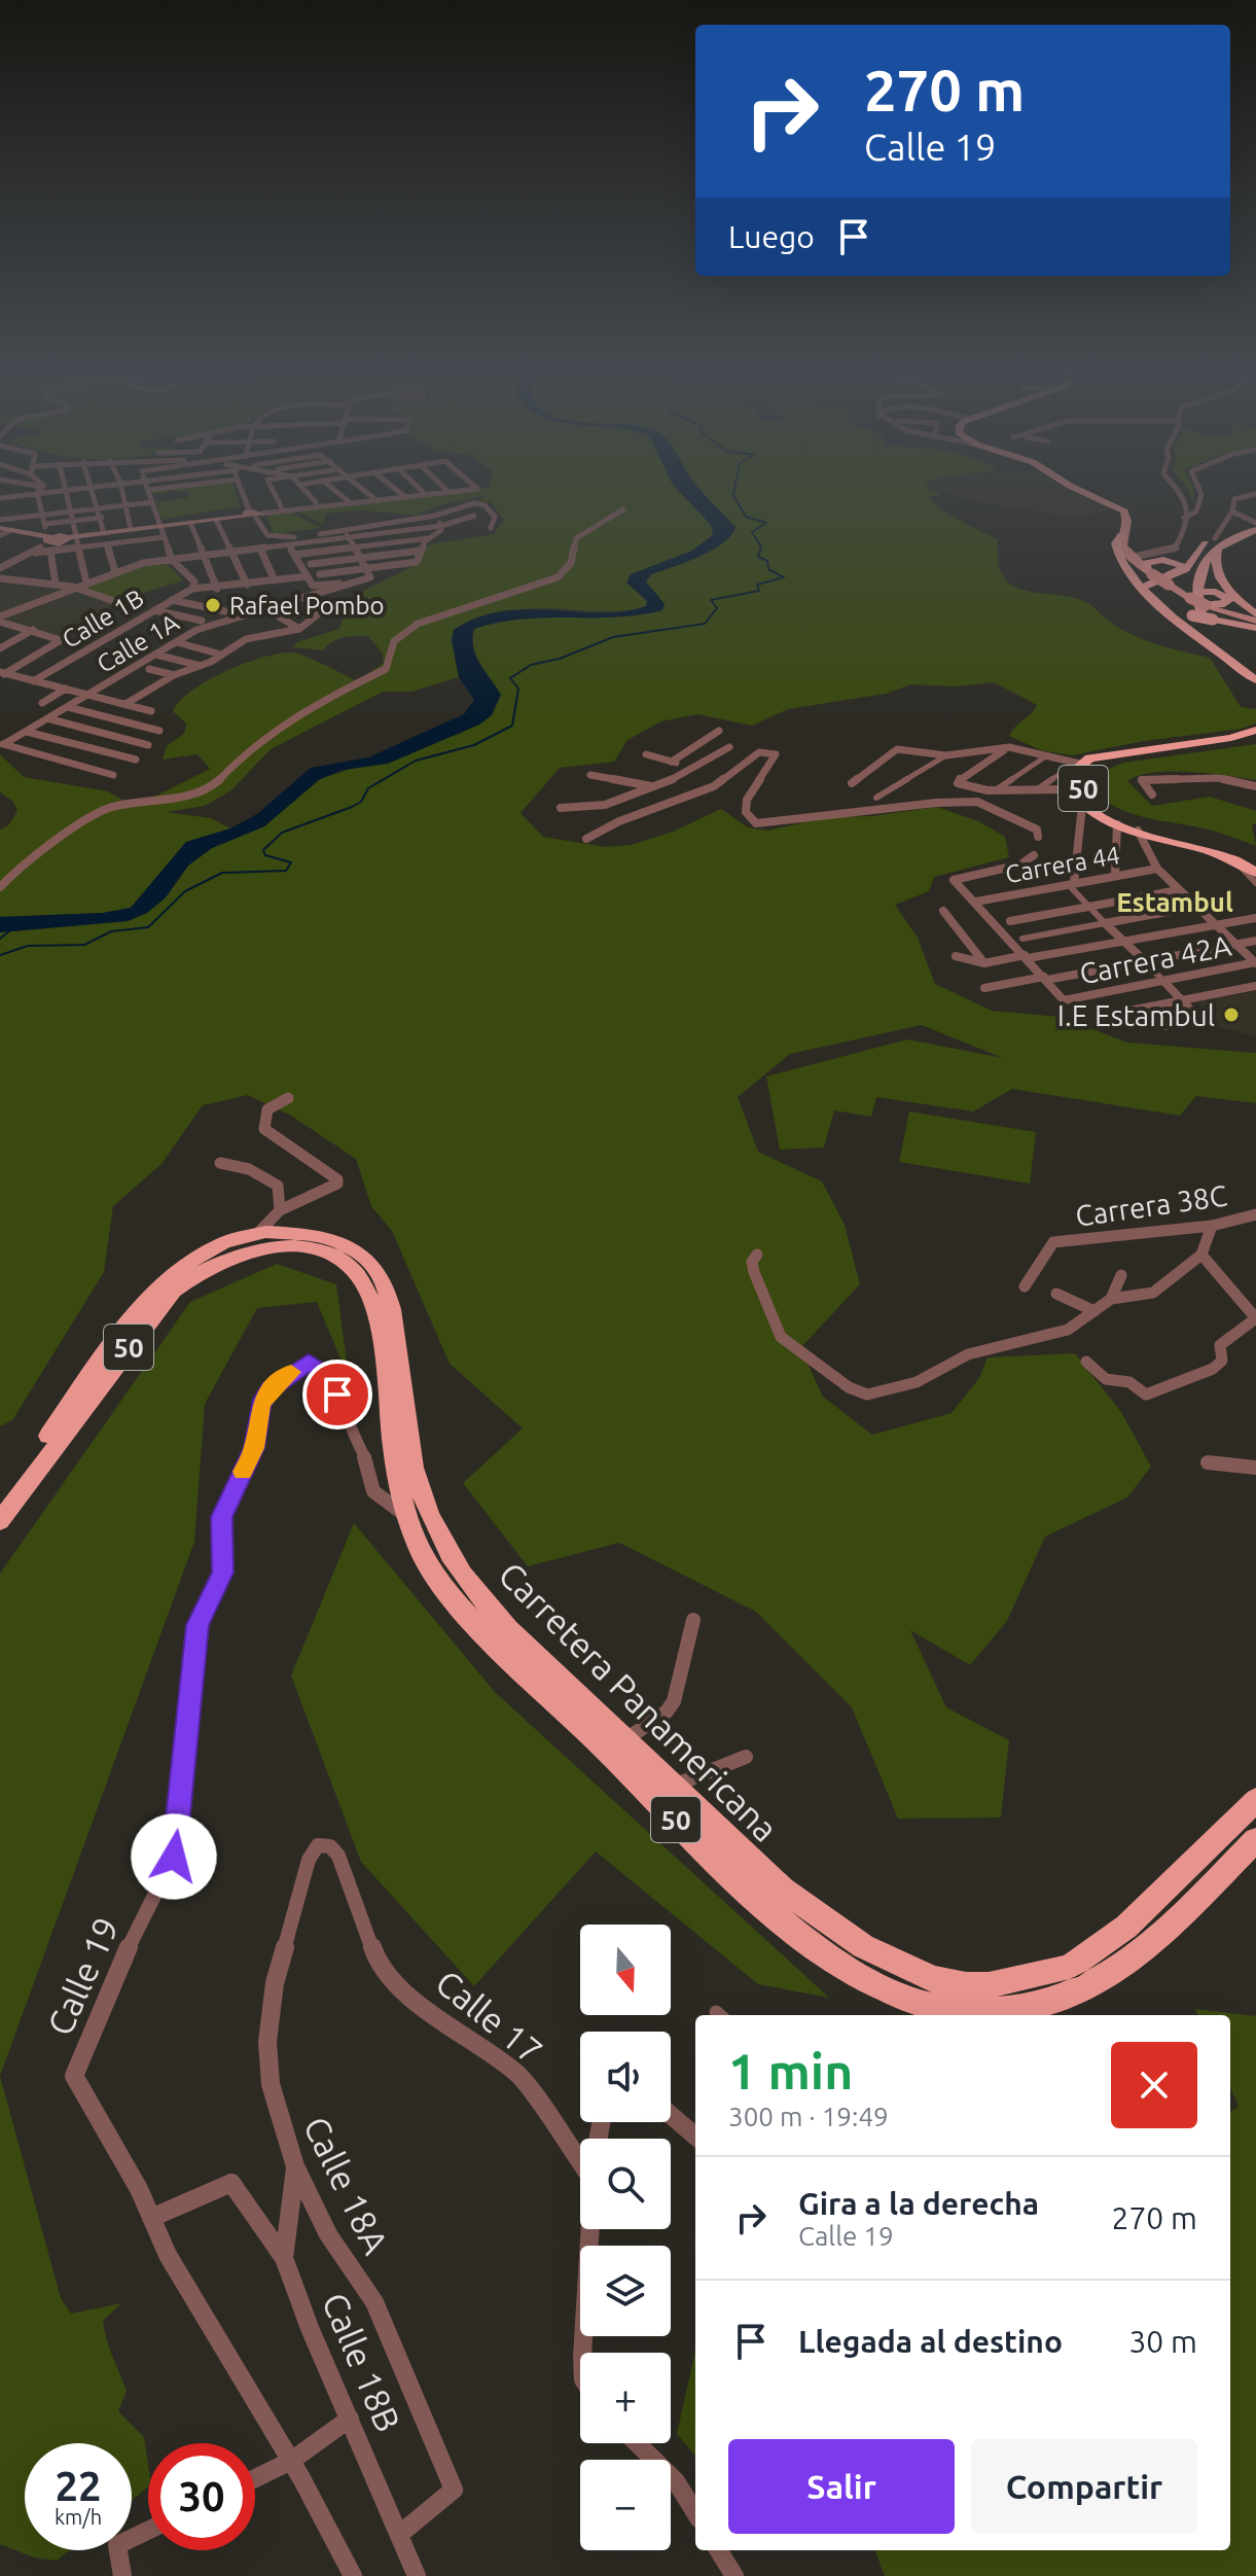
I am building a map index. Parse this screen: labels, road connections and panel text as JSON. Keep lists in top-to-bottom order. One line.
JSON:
{"streets":{"highway":["50","Carretera Panamericana"],"street":["Calle 1B","Calle 1A","Carrera 44","Carrera 42A","Carrera 38C","Calle 19","Calle 17","Calle 18A","Calle 18B"]},"crossings":[["Carretera Panamericana","Calle 19"],["Calle 19","Calle 18B"],["Calle 17","Calle 18A"],["Calle 18A","Calle 18B"]],"districts":["Estambul"],"places":["Rafael Pombo","I.E Estambul"],"north":"bottom","page":{"turn":["270 m","Calle 19"],"then":"Luego","map_buttons":["+","−"],"heading":["1 min","300 m · 19:49"],"list":[{"name":"Gira a la derecha","note":"Calle 19","value":"270 m"},{"name":"Llegada al destino","value":"30 m"}],"buttons":["Salir","Compartir"],"speed":"22 km/h","limit":"30"}}
